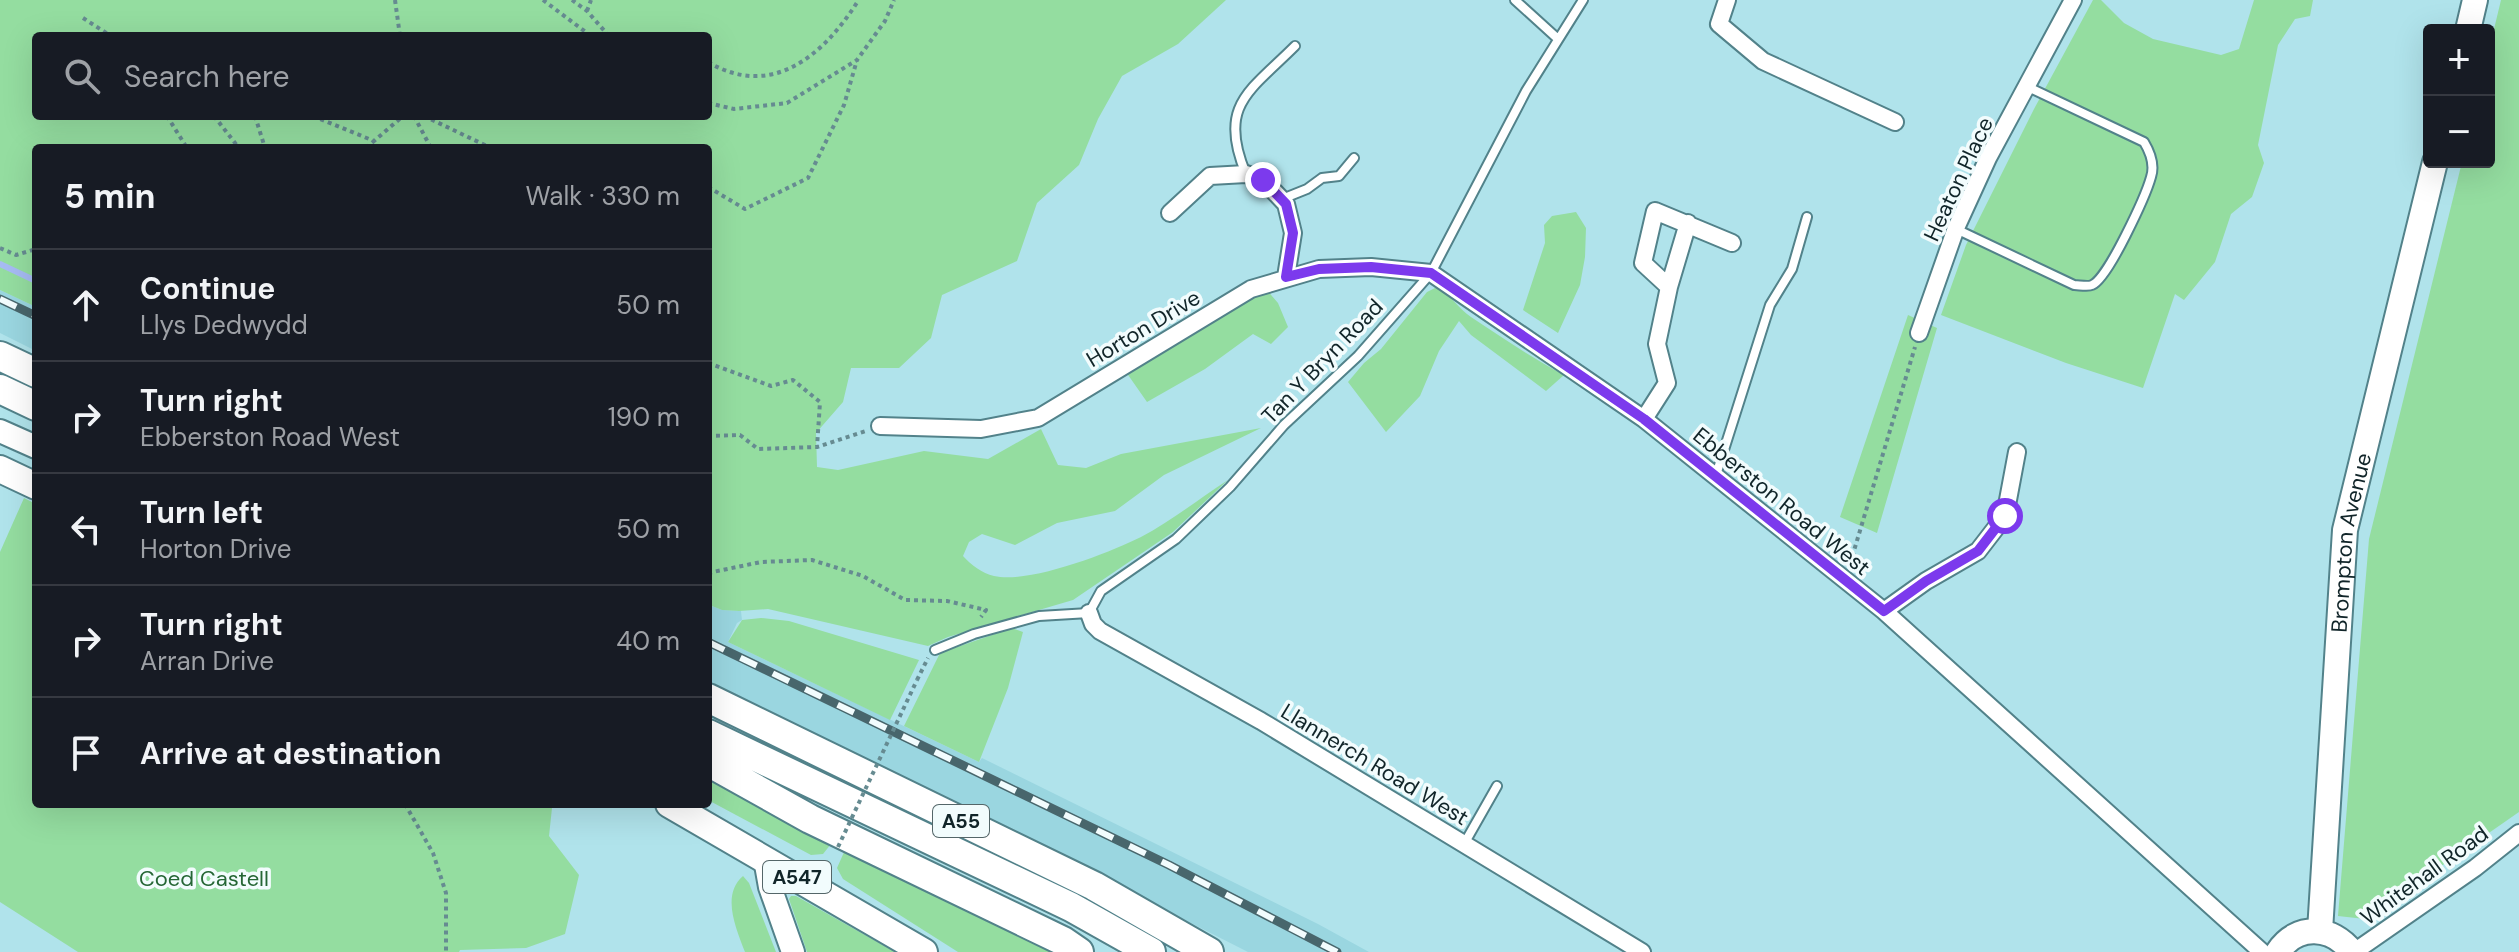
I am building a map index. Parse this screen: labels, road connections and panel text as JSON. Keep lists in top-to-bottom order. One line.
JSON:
{"streets":{"highway":["A55"],"main road":["Brompton Avenue","A547"],"street":["Heaton Place","Horton Drive","Ebberston Road West","Llannerch Road West","Whitehall Road"],"lane":["Tan Y Bryn Road"]},"crossings":[["Horton Drive","Tan Y Bryn Road"],["Horton Drive","Ebberston Road West"],["Tan Y Bryn Road","Ebberston Road West"],["Tan Y Bryn Road","Llannerch Road West"]],"parks":["Coed Castell"],"page":{"map_buttons":["+","−"],"search":"Search here","heading":["5 min","Walk · 330 m"],"list":[["Continue","Llys Dedwydd","50 m"],["Turn right","Ebberston Road West","190 m"],["Turn left","Horton Drive","50 m"],["Turn right","Arran Drive","40 m"],"Arrive at destination"]}}
